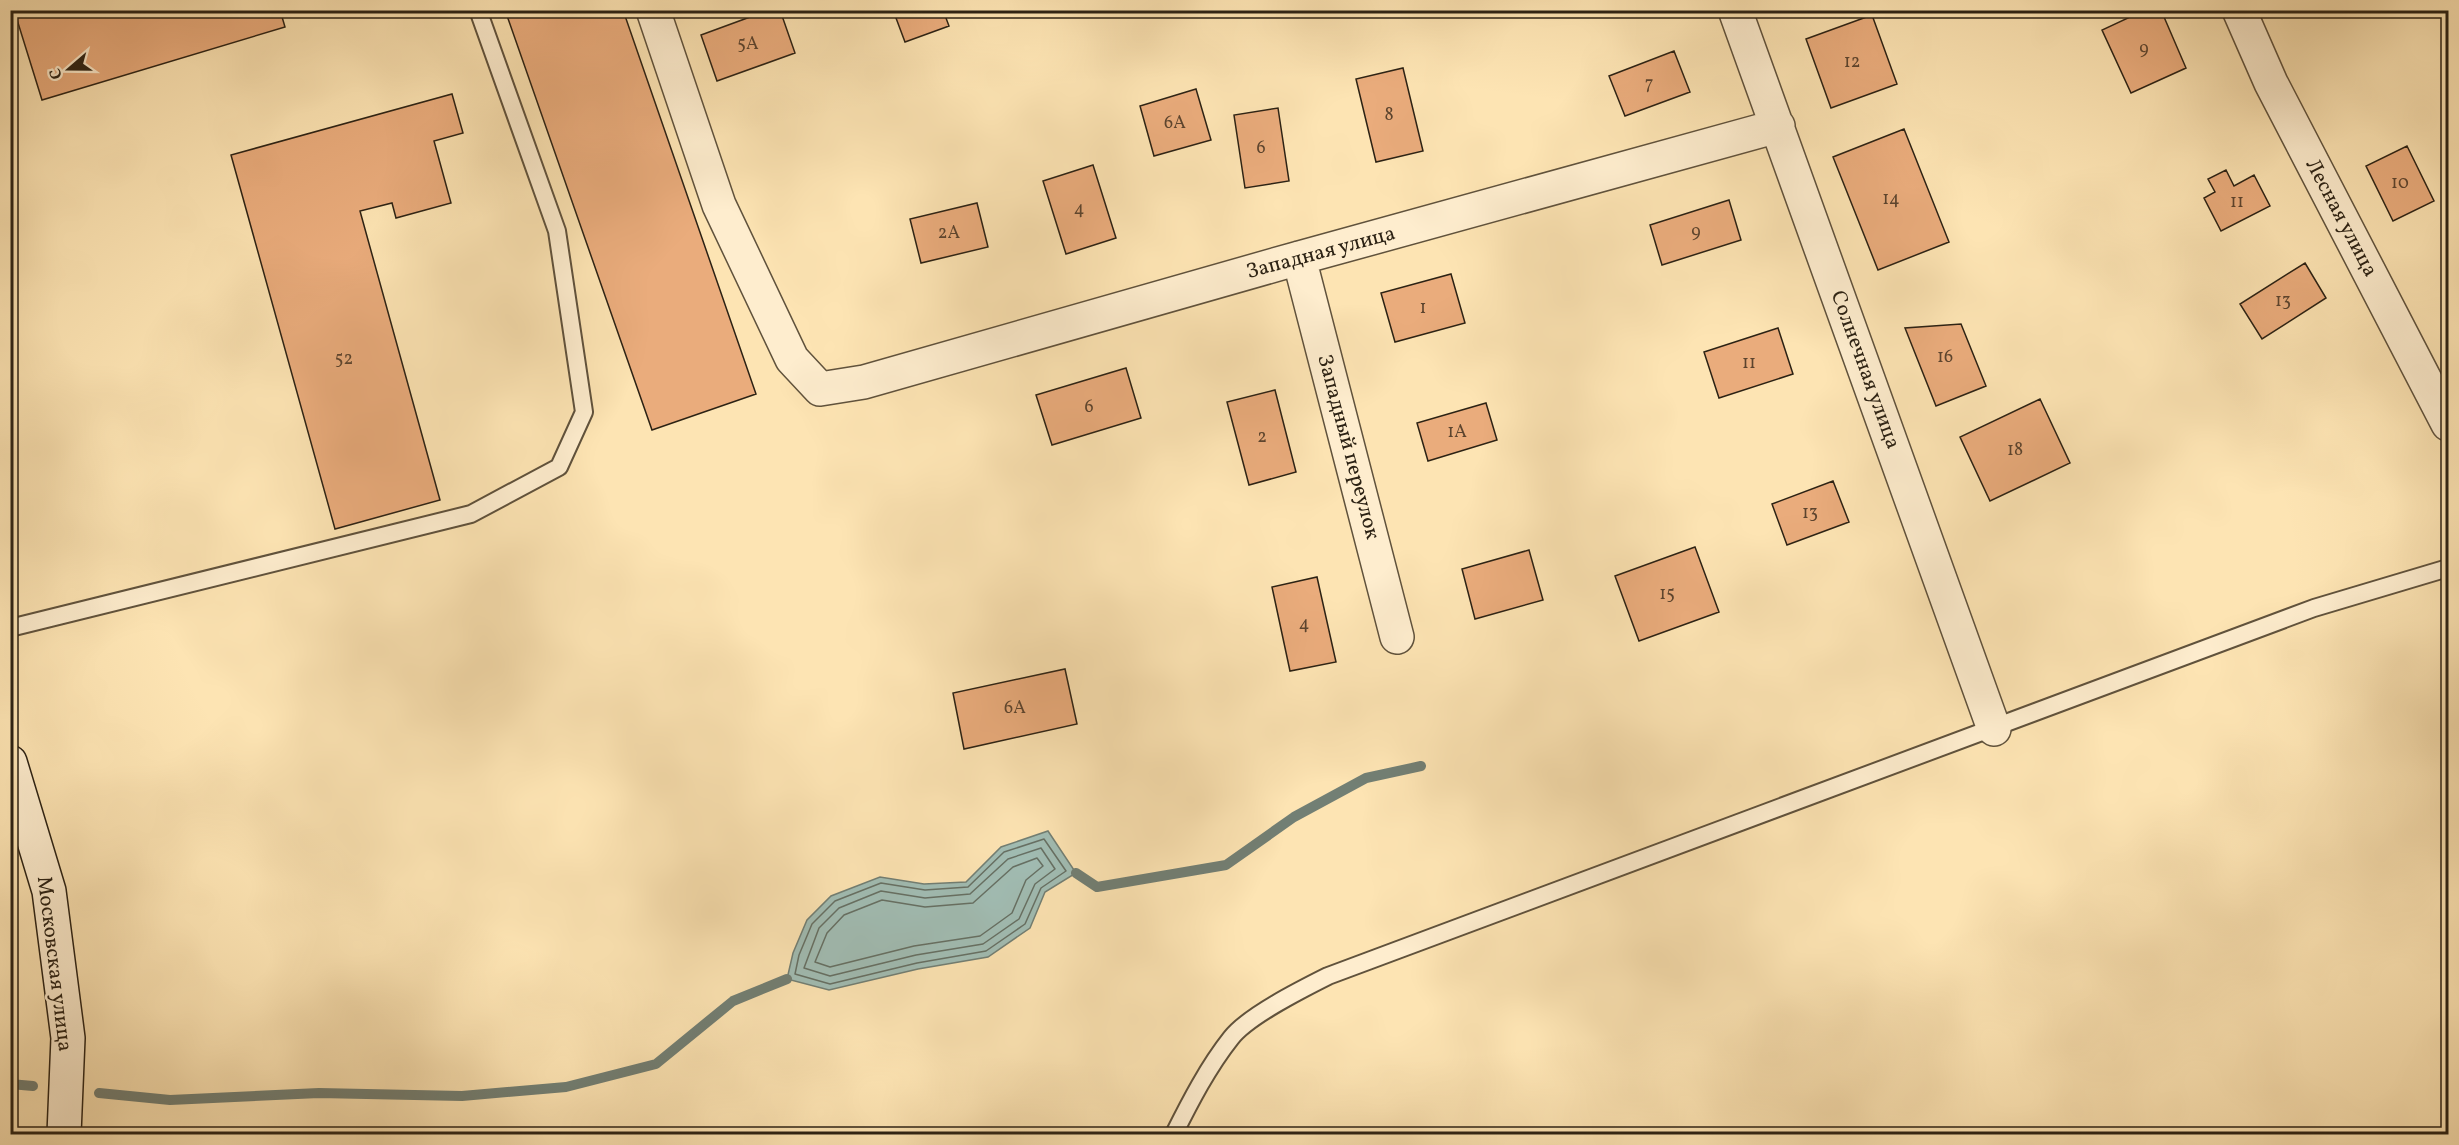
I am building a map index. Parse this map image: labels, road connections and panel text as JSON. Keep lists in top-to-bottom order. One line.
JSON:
{"streets":{"street":["Лесная улица","Западная улица","Солнечная улица","Западный переулок","Московская улица"]},"crossings":[["Западная улица","Солнечная улица"],["Западная улица","Западный переулок"]],"house_numbers":["5А","9","12","7","8","6А","6","10","14","11","4","9","2А","13","1","16","52","11","6","1А","2","18","13","15","4","6А"],"north":"left"}
